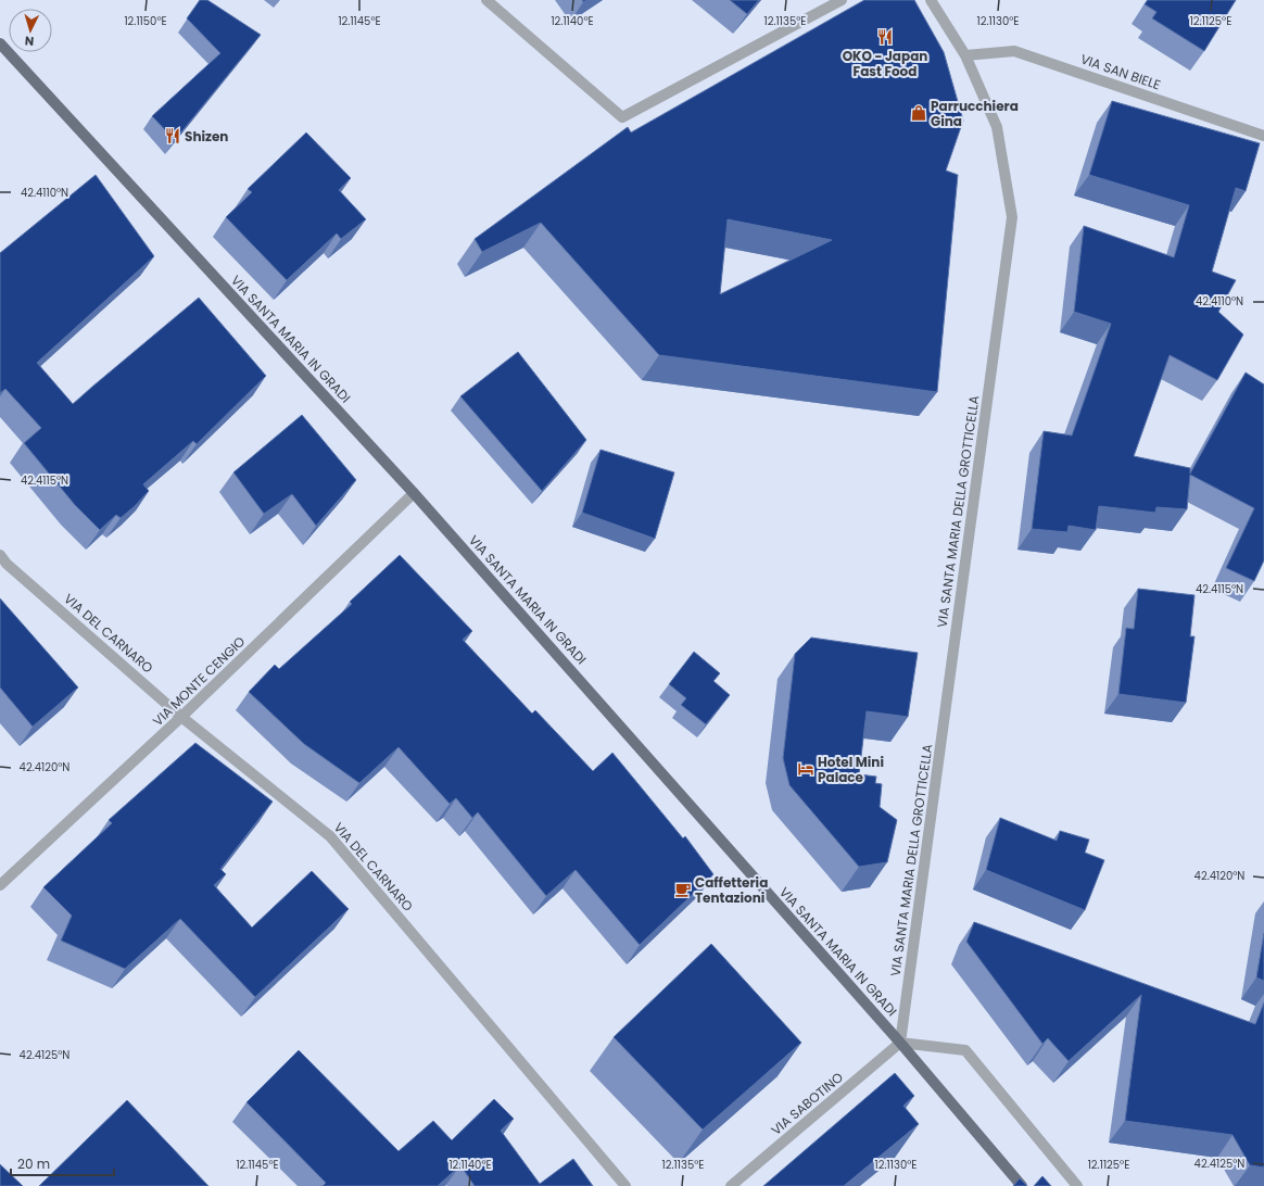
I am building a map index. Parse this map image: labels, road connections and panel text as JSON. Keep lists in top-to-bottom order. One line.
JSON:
{"streets":{"main road":["VIA SANTA MARIA IN GRADI"],"street":["VIA SAN BIELE","VIA SANTA MARIA DELLA GROTTICELLA","VIA DEL CARNARO","VIA MONTE CENGIO","VIA SABOTINO"]},"crossings":[["VIA SAN BIELE","VIA SANTA MARIA DELLA GROTTICELLA"],["VIA SANTA MARIA IN GRADI","VIA SANTA MARIA DELLA GROTTICELLA"],["VIA SANTA MARIA IN GRADI","VIA MONTE CENGIO"],["VIA SANTA MARIA IN GRADI","VIA SABOTINO"],["VIA SANTA MARIA DELLA GROTTICELLA","VIA SABOTINO"],["VIA DEL CARNARO","VIA MONTE CENGIO"]],"places":{"restaurant":["OKO - Japan Fast Food","Shizen"],"shop":["Parrucchiera Gina"],"hotel":["Hotel Mini Palace"],"cafe":["Caffetteria Tentazioni"]},"scale_bar":"20 m","north":"bottom","coordinates":["12.1150°E","12.1145°E","12.1140°E","12.1135°E","12.1130°E","12.1125°E","42.4110°N","42.4115°N","42.4120°N","42.4125°N"]}
